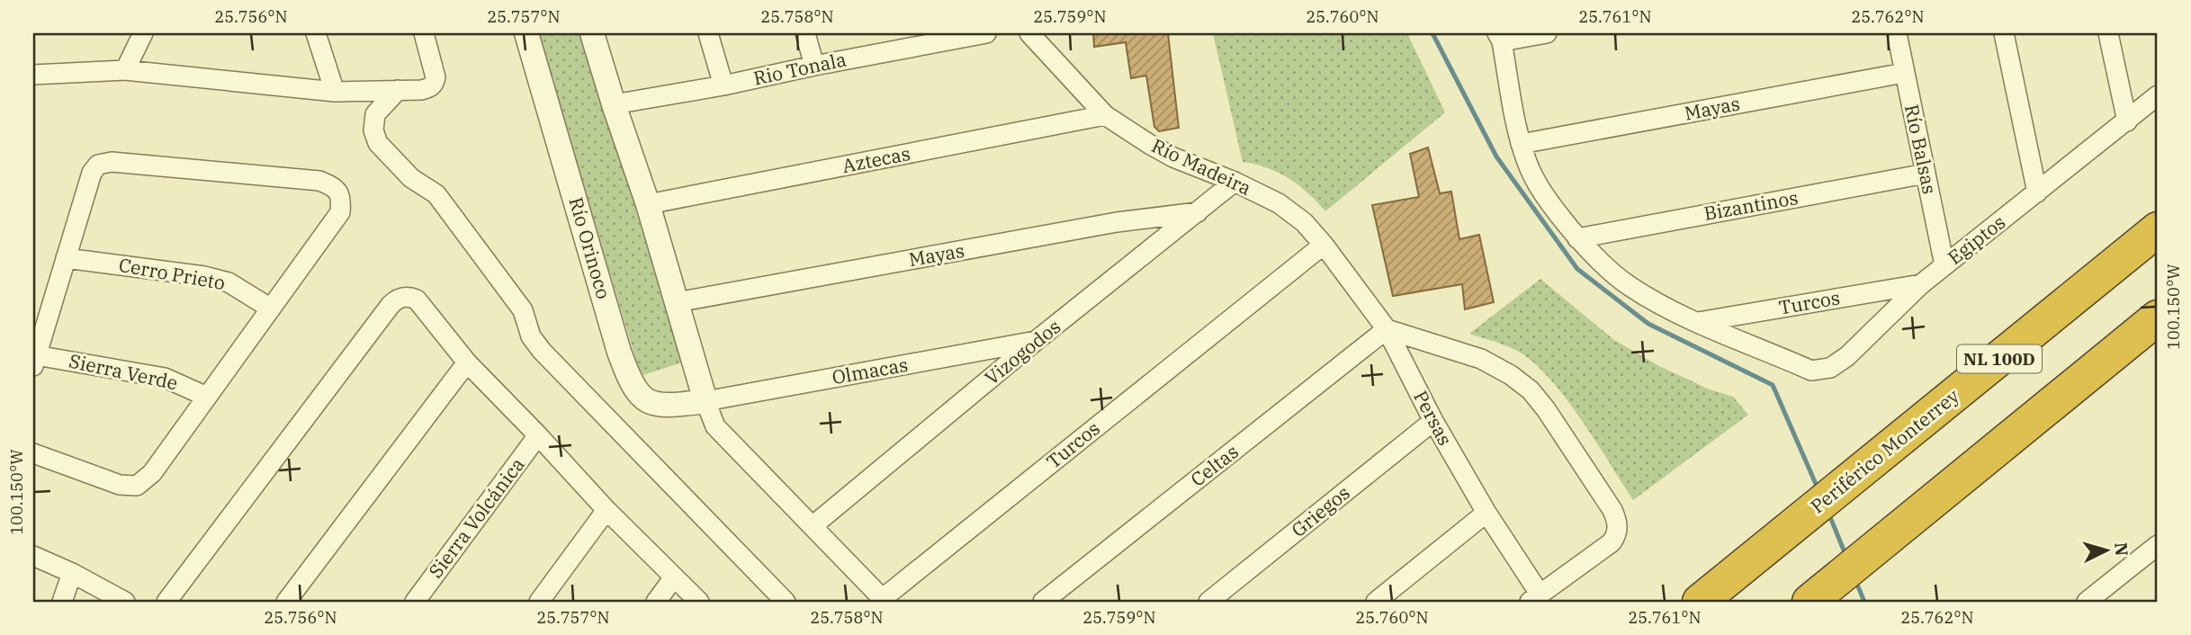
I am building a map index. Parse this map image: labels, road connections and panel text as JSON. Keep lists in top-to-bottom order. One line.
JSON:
{"streets":{"highway":["NL 100D","Periférico Monterrey"],"street":["Rio Tonala","Mayas","Río Balsas","Aztecas","Río Madeira","Bizantinos","Egiptos","Río Orinoco","Cerro Prieto","Turcos","Vizogodos","Olmacas","Sierra Verde","Persas","Celtas","Griegos","Sierra Volcánica"]},"crossings":[["Mayas","Río Balsas"],["Mayas","Egiptos"],["Mayas","Vizogodos"],["Río Balsas","Bizantinos"],["Río Balsas","Egiptos"],["Aztecas","Río Madeira"],["Río Madeira","Turcos"],["Río Madeira","Vizogodos"],["Río Madeira","Persas"],["Bizantinos","Egiptos"],["Egiptos","Turcos"],["Río Orinoco","Olmacas"],["Turcos","Persas"],["Vizogodos","Olmacas"],["Persas","Celtas"],["Persas","Griegos"]],"north":"right","coordinates":["25.756°N","25.757°N","25.758°N","25.759°N","25.760°N","25.761°N","25.762°N","100.150°W"]}
